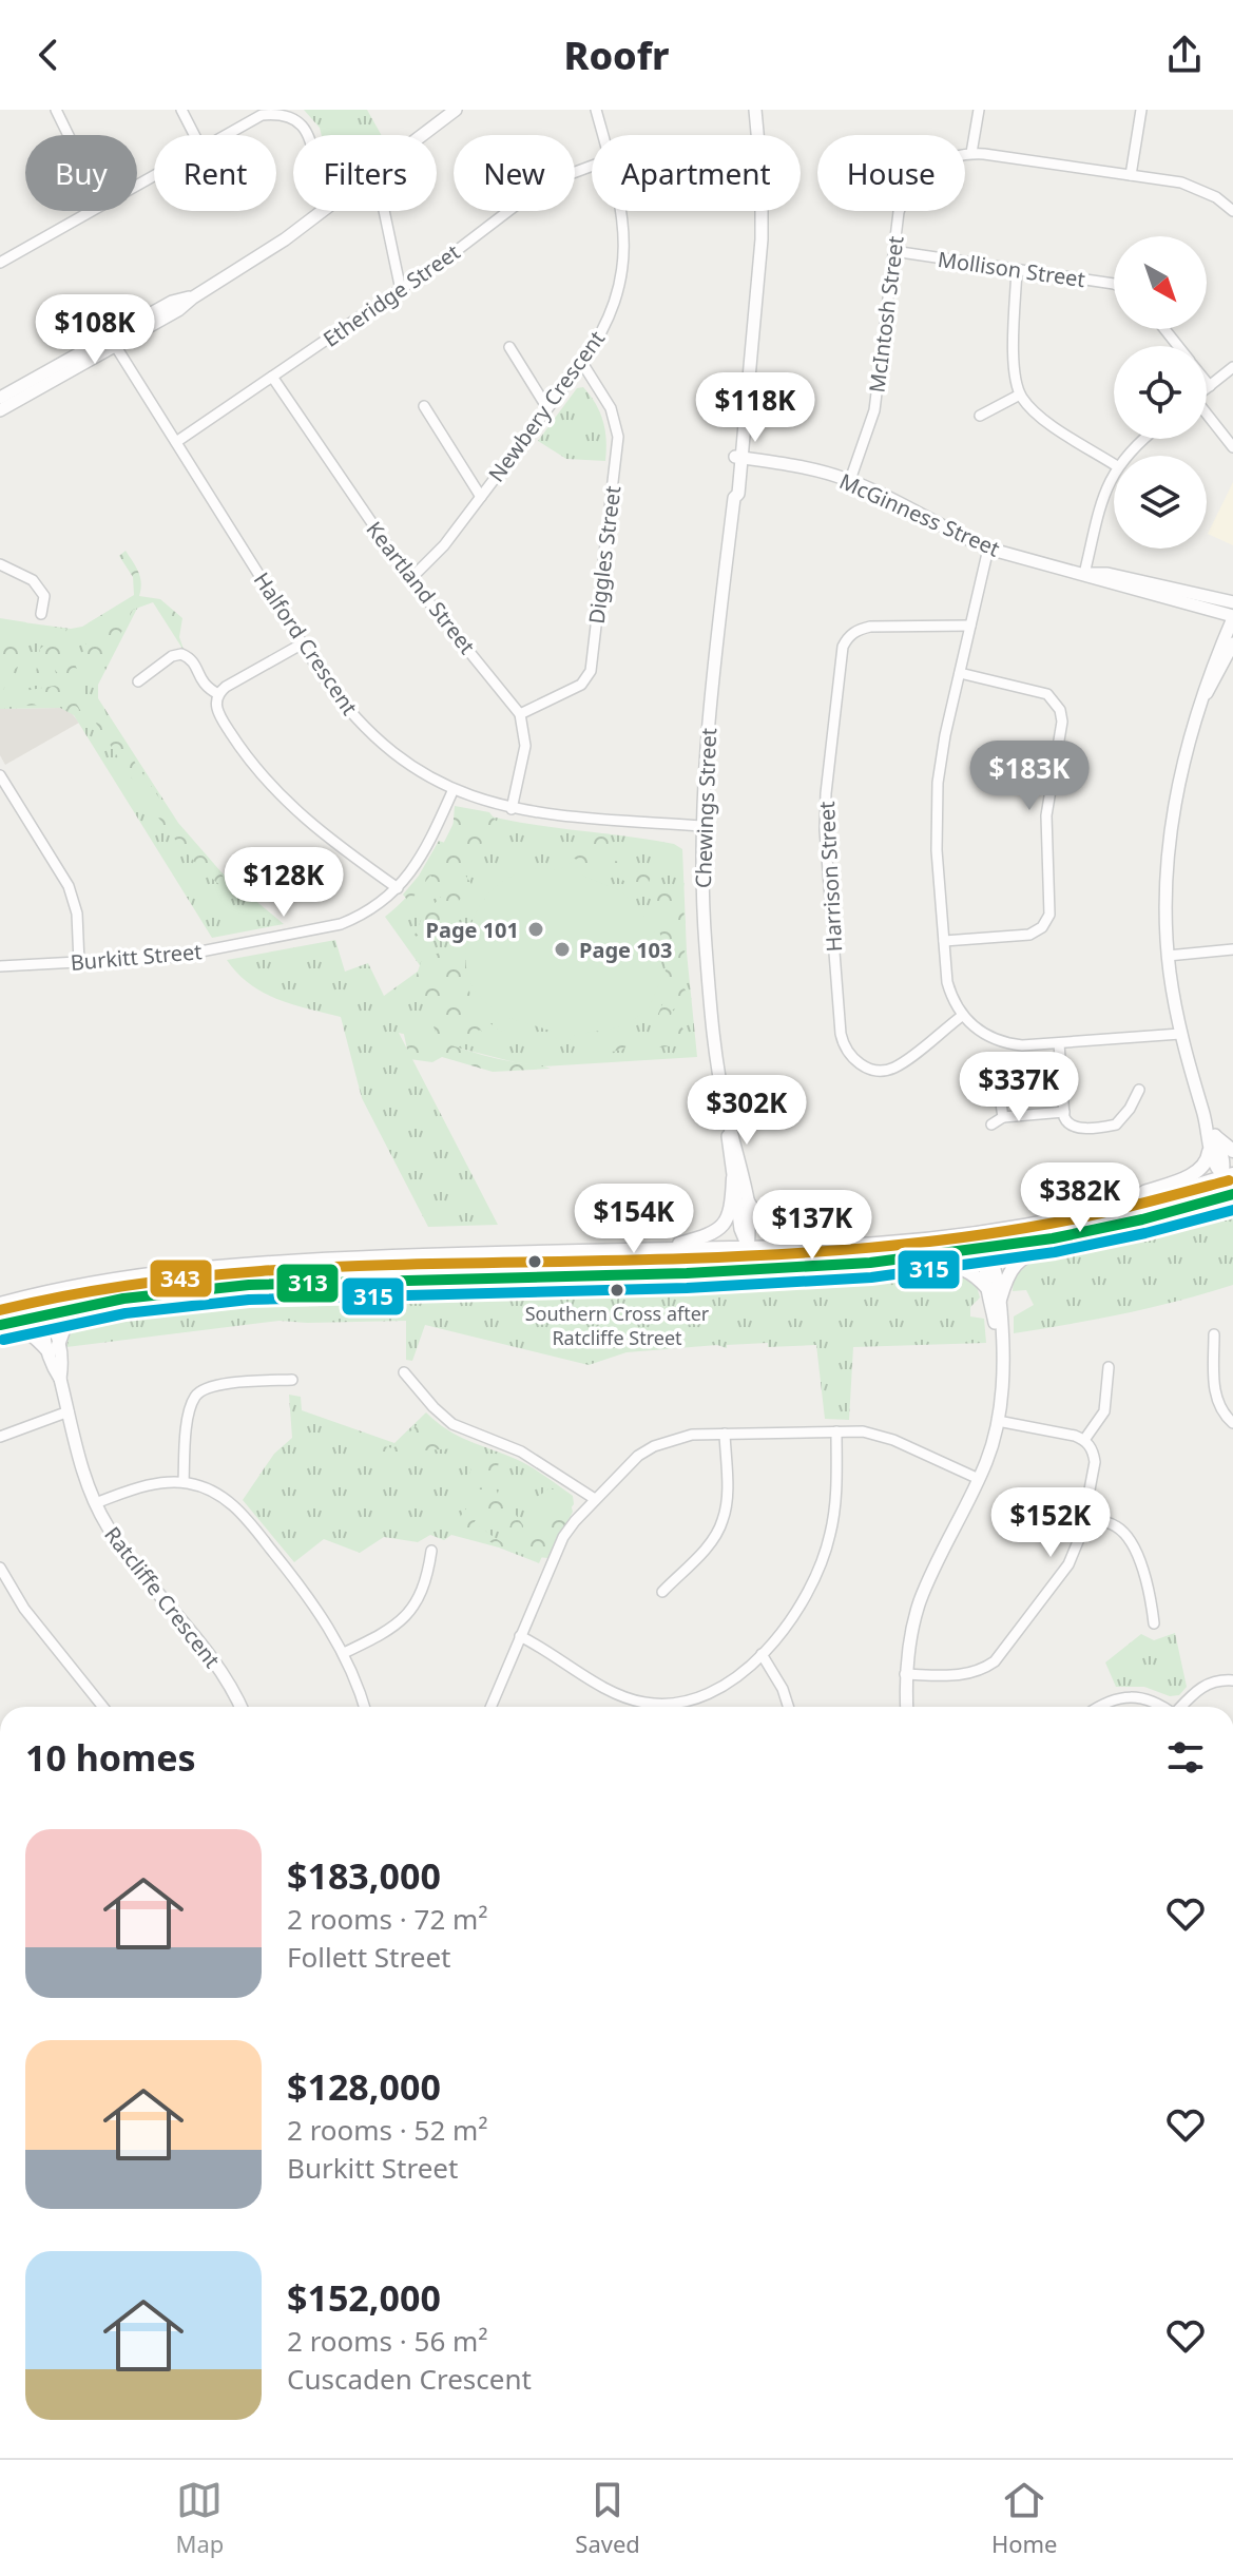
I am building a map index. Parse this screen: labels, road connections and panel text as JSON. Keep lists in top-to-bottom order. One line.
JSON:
{"streets":{"street":["Mollison Street","Etheridge Street","McIntosh Street","Newbery Crescent","McGinness Street","Diggles Street","Keartland Street","Halford Crescent","Chewings Street","Harrison Street","Burkitt Street","Ratcliffe Crescent"]},"crossings":[["Mollison Street","McIntosh Street"],["Etheridge Street","Keartland Street"],["Etheridge Street","Halford Crescent"],["McIntosh Street","McGinness Street"],["Newbery Crescent","Diggles Street"],["Newbery Crescent","Keartland Street"],["McGinness Street","Chewings Street"],["Diggles Street","Keartland Street"],["Halford Crescent","Chewings Street"],["Halford Crescent","Burkitt Street"]],"places":["Page 101","Page 103","Southern Cross after Ratcliffe Street"],"lines":["transit line 343","transit line 313","transit line 315"],"north":"bottom right","page":{"header":"Roofr","chip":["Buy","Rent","Filters","New","Apartment","House"],"price":["$108K","$118K","$183K","$128K","$337K","$302K","$382K","$154K","$137K","$152K"],"heading":"10 homes","list":[{"name":"$183,000","note":"2 rooms · 72 m² · Follett Street"},{"name":"$128,000","note":"2 rooms · 52 m² · Burkitt Street"},{"name":"$152,000","note":"2 rooms · 56 m² · Cuscaden Crescent"}],"tabs":["Map","Saved","Home"]}}
